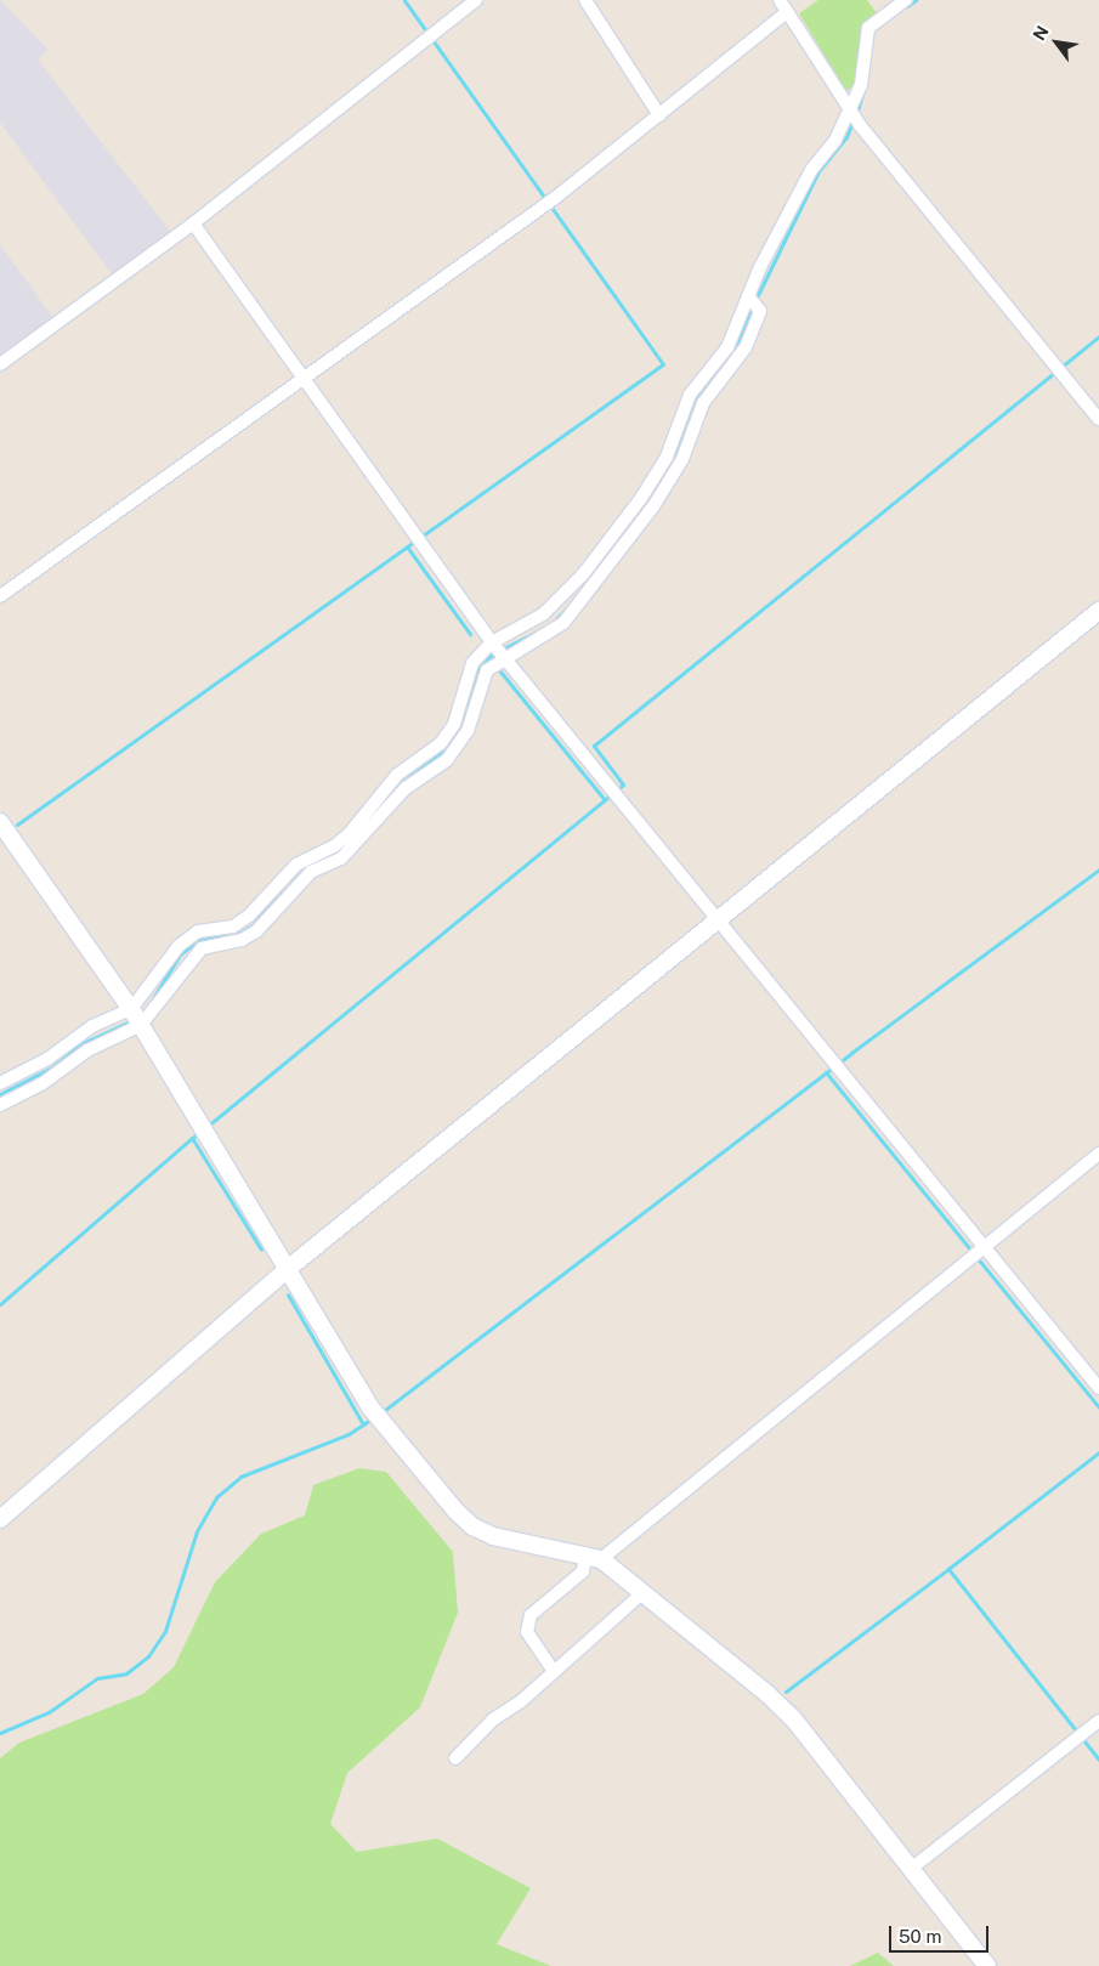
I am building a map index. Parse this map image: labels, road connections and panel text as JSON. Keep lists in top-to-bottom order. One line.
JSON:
{"scale_bar":"50 m","north":"top left"}
